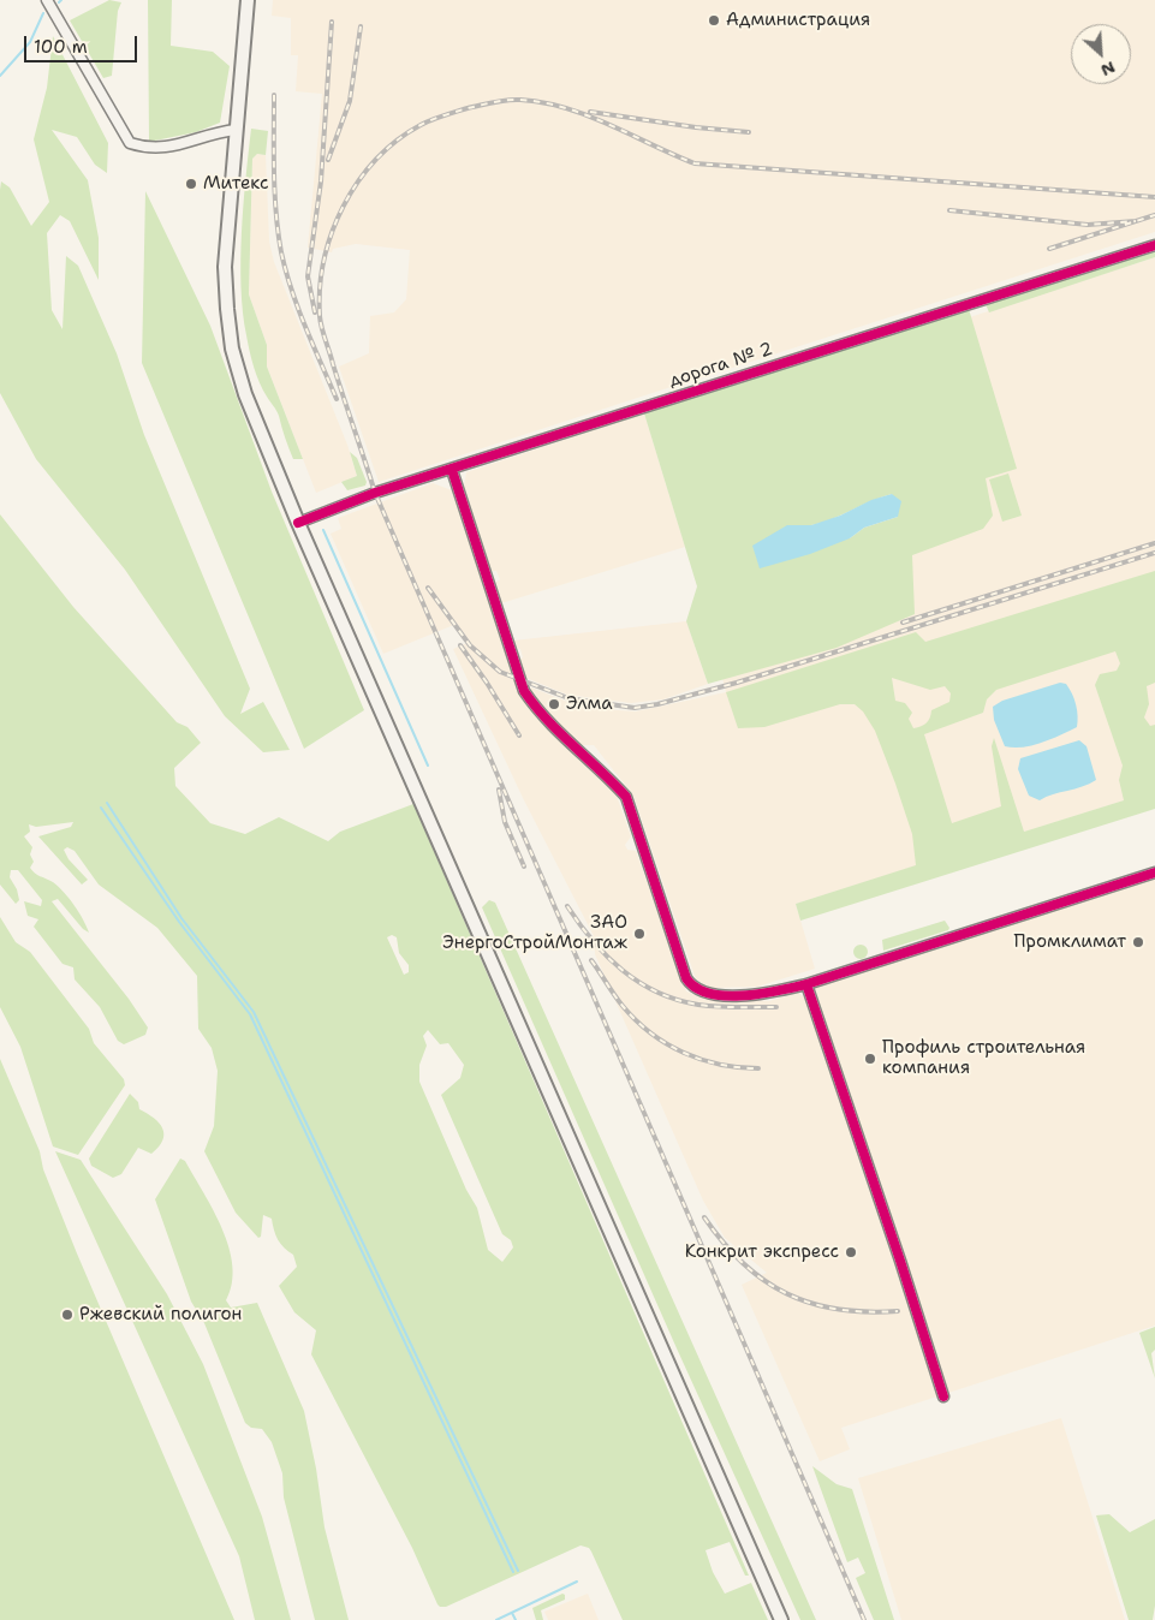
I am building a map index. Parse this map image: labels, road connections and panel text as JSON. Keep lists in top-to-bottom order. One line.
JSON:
{"streets":{"street":["дорога № 2"]},"places":["Администрация","Митекс","Элма","ЗАО ЭнергоСтройМонтаж","Промклимат","Профиль строительная компания","Конкрит экспресс","Ржевский полигон"],"scale_bar":"100 m","north":"bottom right"}
